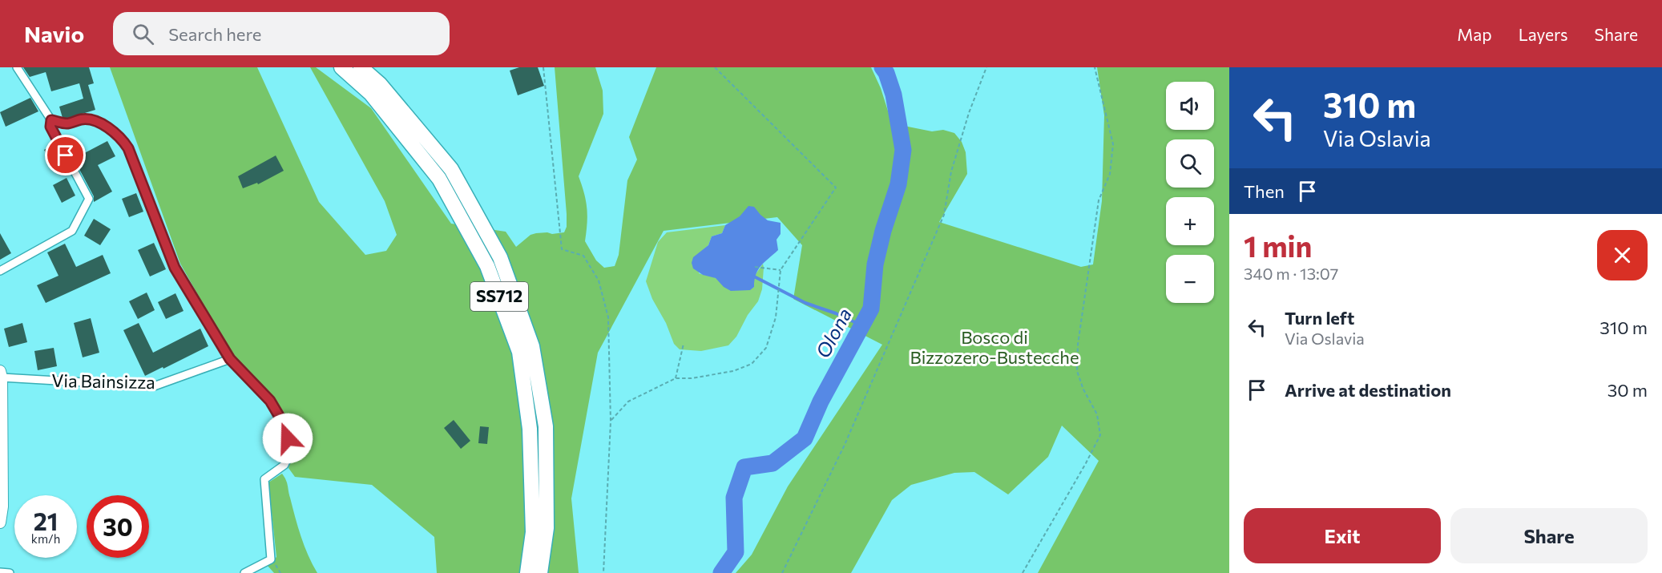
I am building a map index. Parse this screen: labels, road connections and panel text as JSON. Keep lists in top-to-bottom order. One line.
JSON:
{"streets":{"highway":["SS712"],"street":["Via Bainsizza"]},"water":["Olona"],"parks":["Bosco di Bizzozero-Bustecche"],"page":{"header":"Navio","search":"Search here","nav":["Map","Layers","Share"],"turn":["310 m","Via Oslavia"],"map_buttons":["+","−"],"then":"Then","heading":["1 min","340 m · 13:07"],"list":[{"name":"Turn left","note":"Via Oslavia","value":"310 m"},{"name":"Arrive at destination","value":"30 m"}],"speed":"21 km/h","limit":"30","buttons":["Exit","Share"]}}
